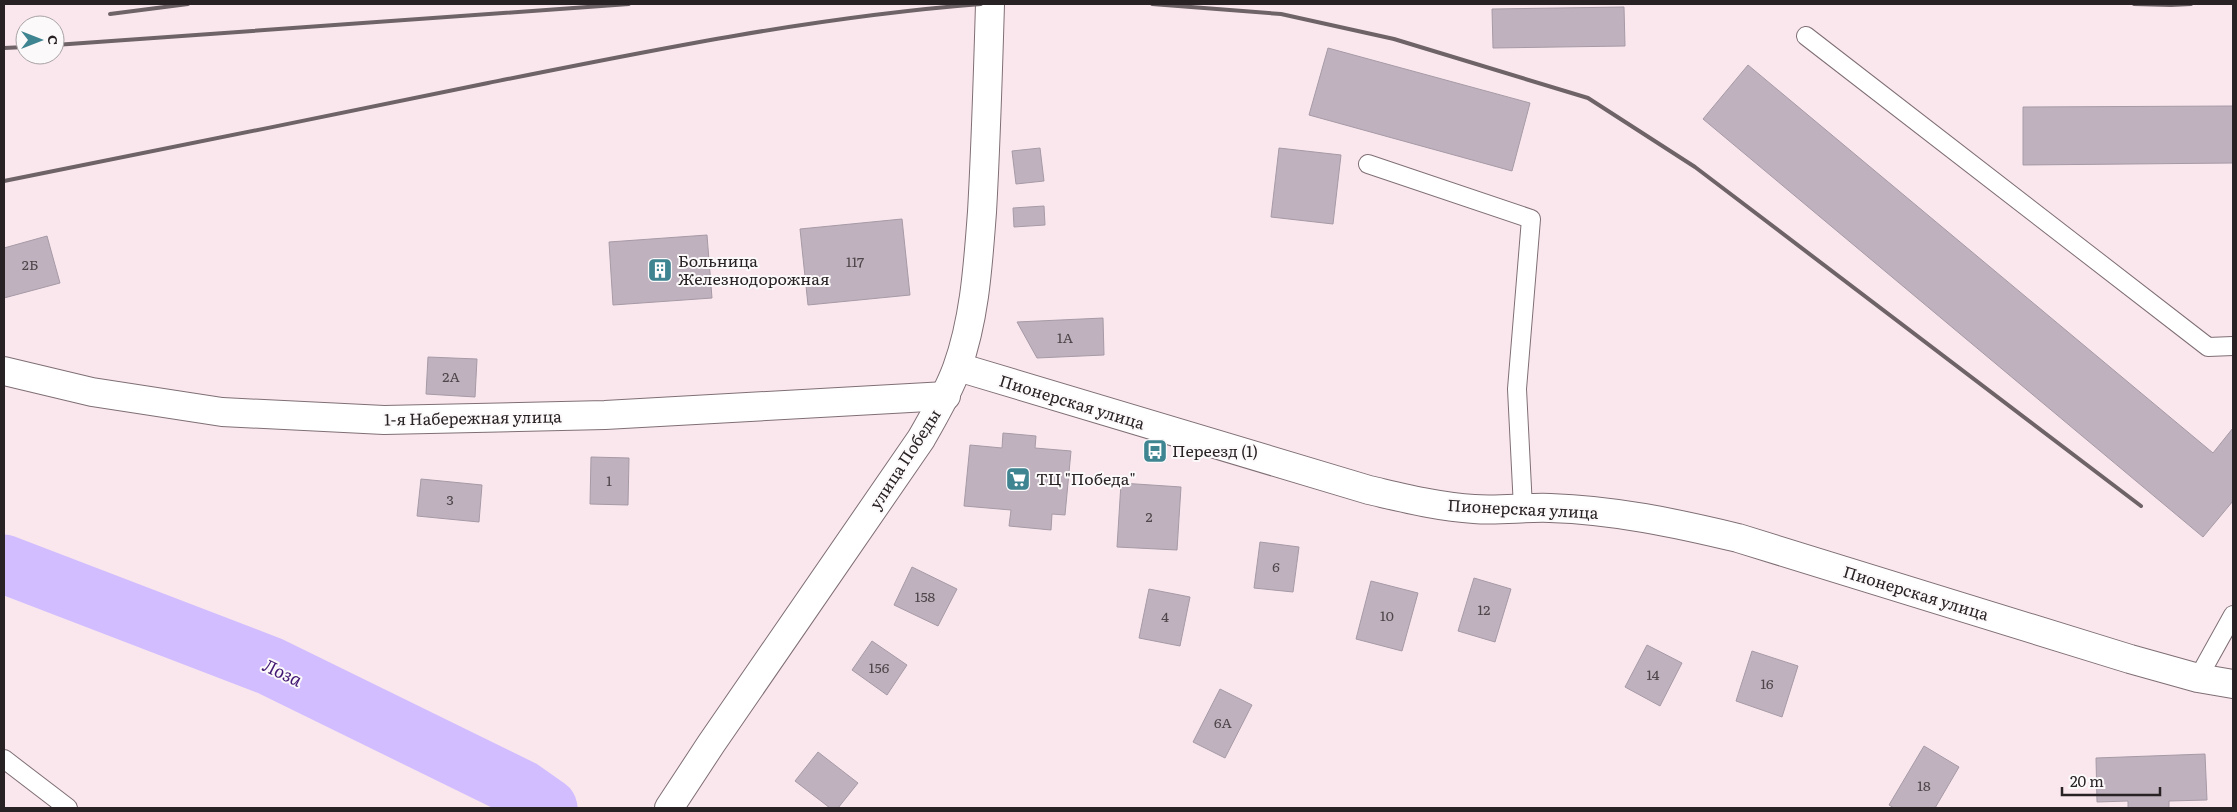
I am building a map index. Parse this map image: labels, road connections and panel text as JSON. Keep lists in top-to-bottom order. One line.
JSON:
{"streets":{"street":["Пионерская улица","1-я Набережная улица","улица Победы"]},"crossings":[["Пионерская улица","улица Победы"],["1-я Набережная улица","улица Победы"]],"water":["Лоза"],"places":{"building":["Больница Железнодорожная"],"bus stop":["Переезд (1)"],"supermarket":["ТЦ \"Победа\""]},"house_numbers":["117","2Б","1А","2А","1","3","2","6","158","12","10","4","156","14","16","6А","18"],"scale_bar":"20 m","north":"right"}
